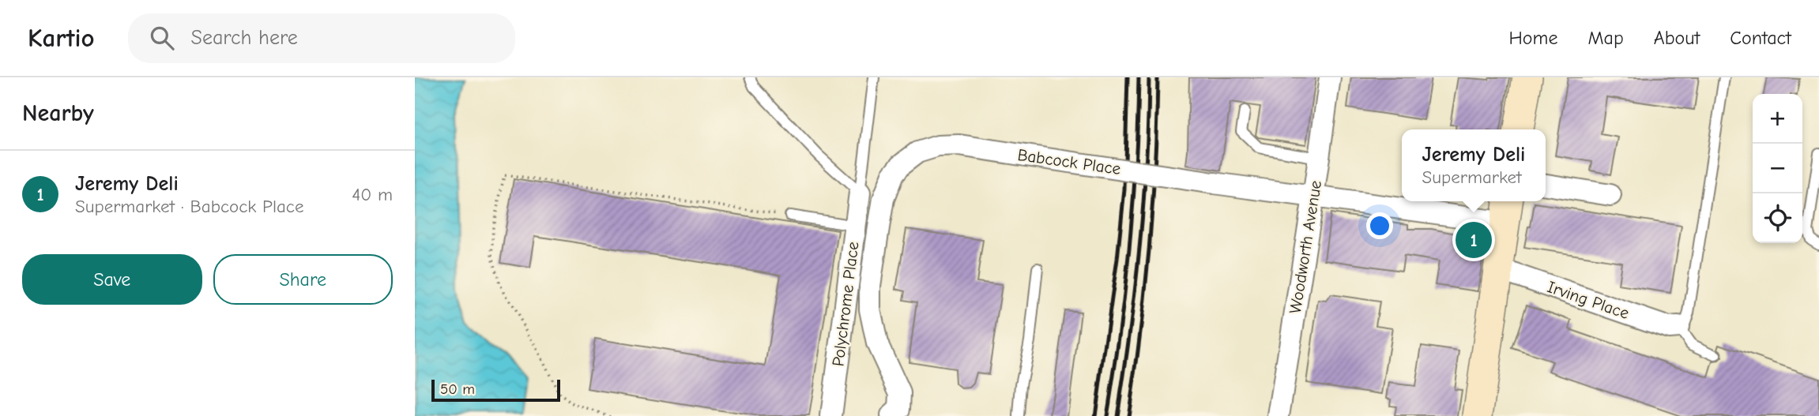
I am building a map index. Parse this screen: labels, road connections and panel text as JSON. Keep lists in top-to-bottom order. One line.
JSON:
{"streets":{"street":["Babcock Place","Woodworth Avenue","Irving Place","Polychrome Place"]},"crossings":[["Babcock Place","Woodworth Avenue"]],"scale_bar":"50 m","page":{"header":"Kartio","search":"Search here","nav":["Home","Map","About","Contact"],"heading":"Nearby","map_buttons":["+","−"],"popup":["Jeremy Deli","Supermarket"],"list":[{"mark":"1","name":"Jeremy Deli","note":"Supermarket · Babcock Place","value":"40 m"}],"pins":"1","buttons":["Save","Share"],"scale":"50 m"}}
